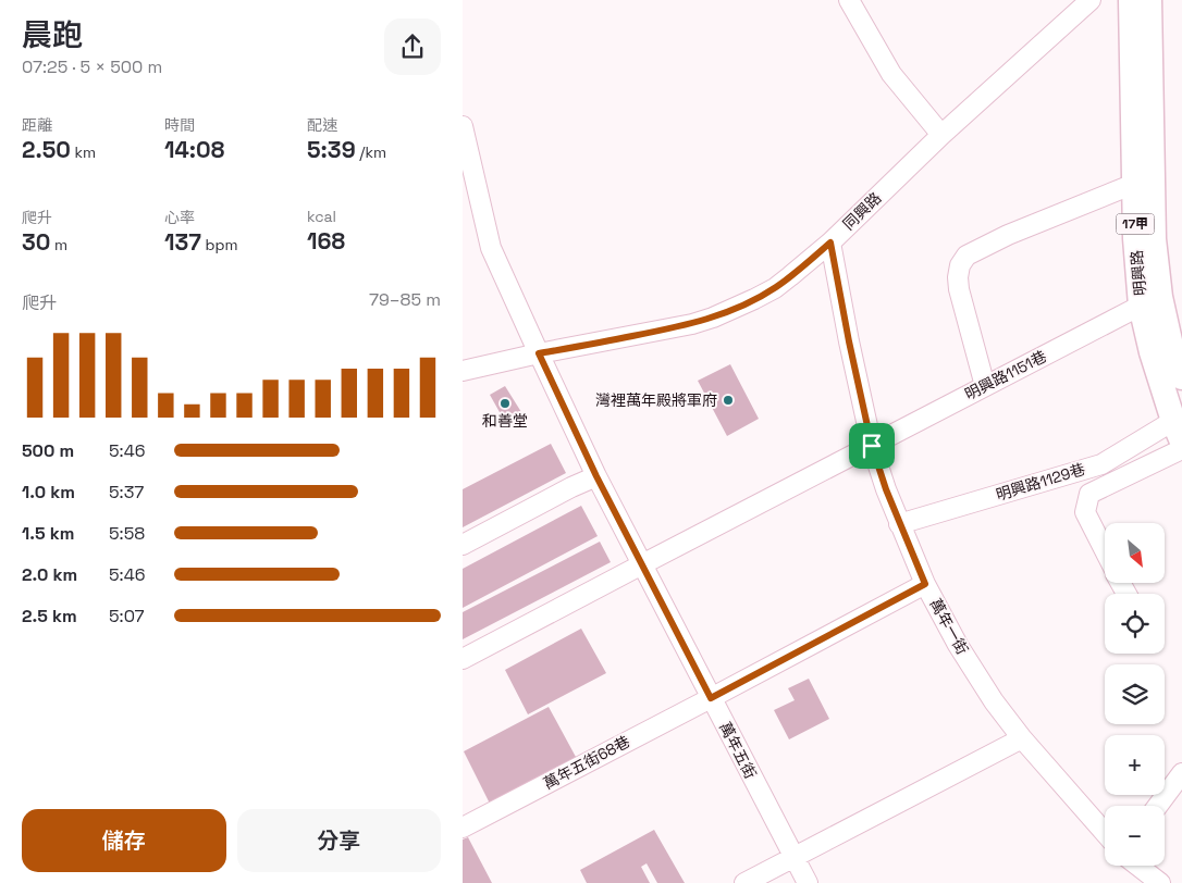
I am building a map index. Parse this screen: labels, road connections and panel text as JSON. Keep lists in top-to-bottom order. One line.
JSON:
{"streets":{"main road":["17甲","明興路"],"street":["同興路","明興路1151巷","明興路1129巷","萬年一街","萬年五街","萬年五街68巷"]},"crossings":[["同興路","萬年一街"],["同興路","萬年五街"],["明興路","明興路1151巷"],["明興路","明興路1129巷"],["明興路1151巷","萬年一街"],["明興路1151巷","萬年五街"],["明興路1129巷","萬年一街"],["萬年一街","萬年五街68巷"],["萬年五街","萬年五街68巷"]],"places":["灣裡萬年殿將軍府","和善堂"],"north":"bottom right","page":{"heading":["晨跑","07:25 · 5 × 500 m"],"stats":[["距離","2.50 km"],["時間","14:08"],["配速","5:39 /km"],["爬升","30 m"],["心率","137 bpm"],["kcal","168"]],"chart":["爬升","79–85 m"],"list":[{"name":"500 m","note":"5:46"},{"name":"1.0 km","note":"5:37"},{"name":"1.5 km","note":"5:58"},{"name":"2.0 km","note":"5:46"},{"name":"2.5 km","note":"5:07"}],"map_buttons":["+","−"],"buttons":["儲存","分享"]}}
